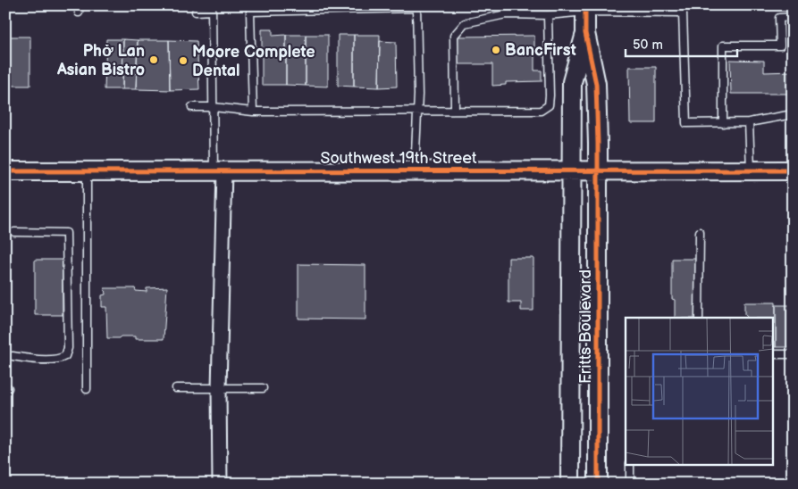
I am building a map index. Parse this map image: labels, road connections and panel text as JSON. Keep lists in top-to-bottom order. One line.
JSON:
{"streets":{"street":["Southwest 19th Street","Fritts Boulevard"]},"crossings":[["Southwest 19th Street","Fritts Boulevard"]],"places":["BancFirst","Phở Lan Asian Bistro","Moore Complete Dental"],"scale_bar":"50 m"}
